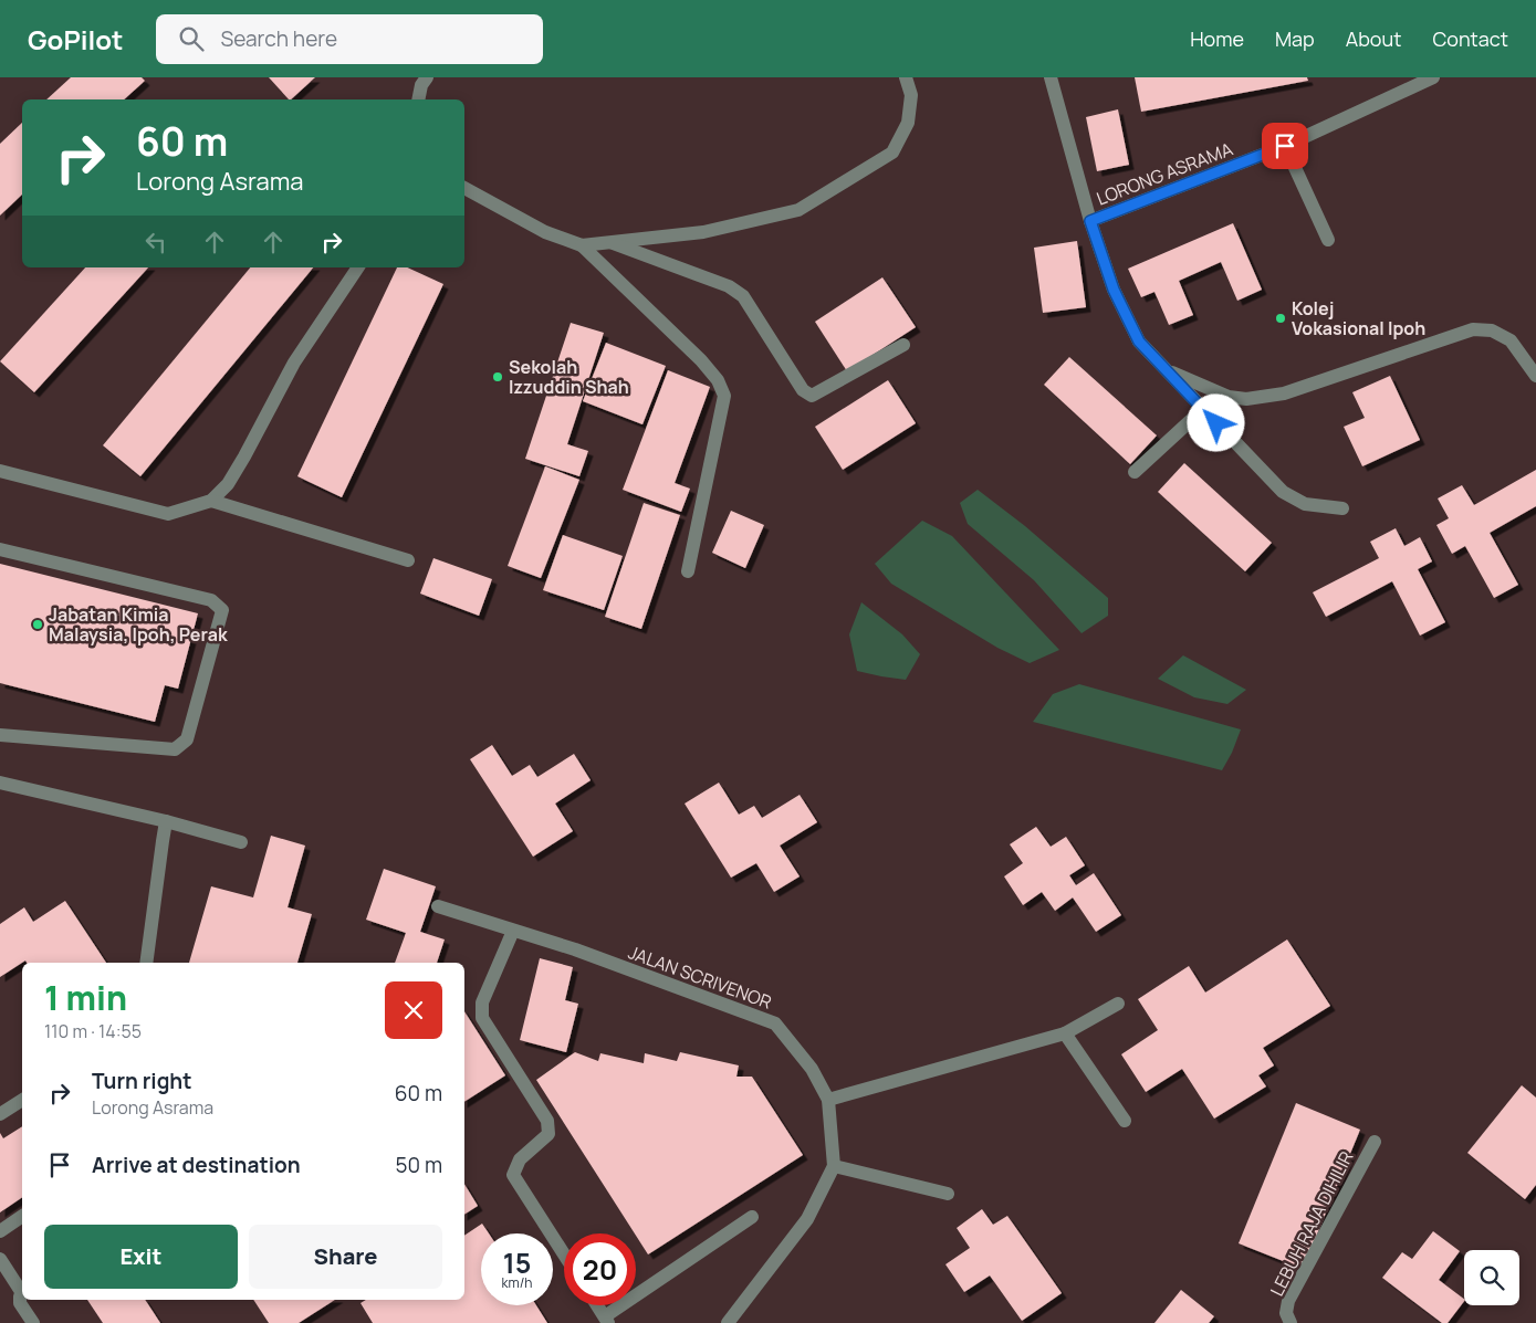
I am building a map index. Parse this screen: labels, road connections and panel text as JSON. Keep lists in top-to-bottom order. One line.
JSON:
{"streets":{"street":["LORONG ASRAMA","JALAN SCRIVENOR","LEBUH RAJA DIHILIR"]},"places":["Kolej Vokasional Ipoh","Sekolah Izzuddin Shah","Jabatan Kimia Malaysia, Ipoh, Perak"],"page":{"header":"GoPilot","search":"Search here","nav":["Home","Map","About","Contact"],"turn":["60 m","Lorong Asrama"],"heading":["1 min","110 m · 14:55"],"list":[{"name":"Turn right","note":"Lorong Asrama","value":"60 m"},{"name":"Arrive at destination","value":"50 m"}],"buttons":["Exit","Share"],"speed":"15 km/h","limit":"20"}}
